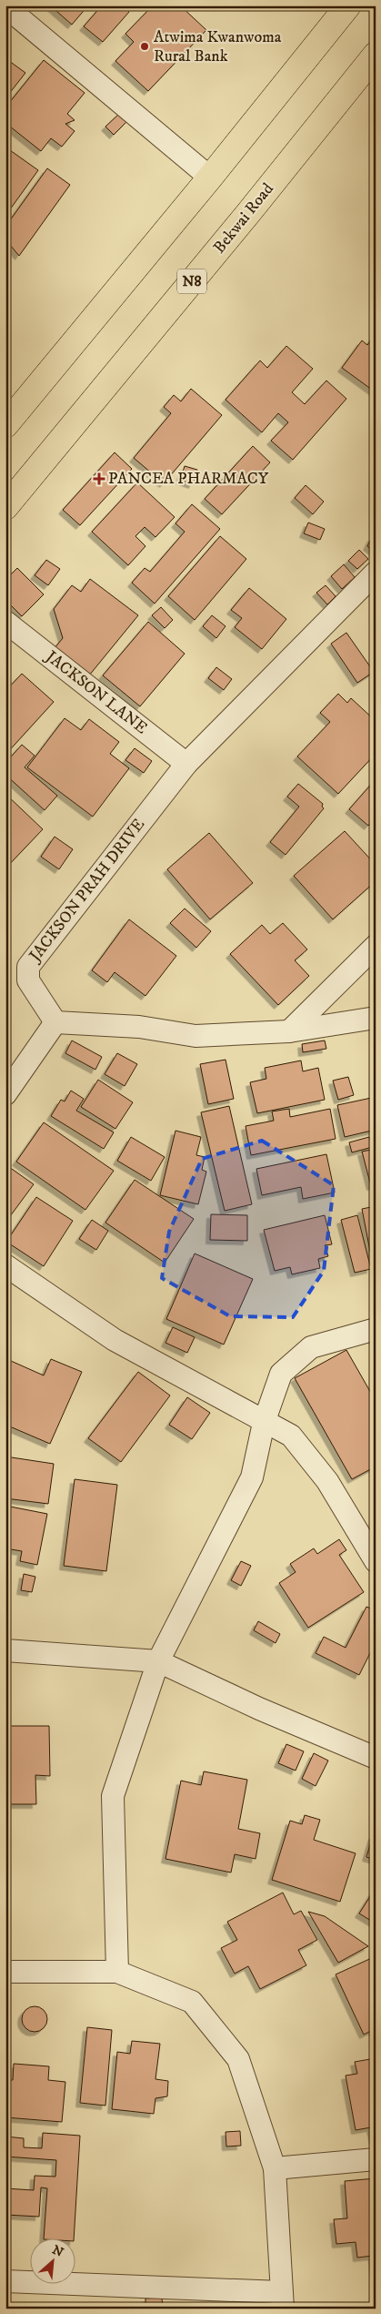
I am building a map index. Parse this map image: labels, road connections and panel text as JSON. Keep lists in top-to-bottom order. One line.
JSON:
{"streets":{"highway":["Bekwai Road","N8"],"street":["JACKSON LANE","JACKSON PRAH DRIVE"]},"crossings":[["JACKSON LANE","JACKSON PRAH DRIVE"]],"places":{"other":["Atwima Kwanwoma Rural Bank"],"health":["PANCEA PHARMACY"]},"north":"top right"}
